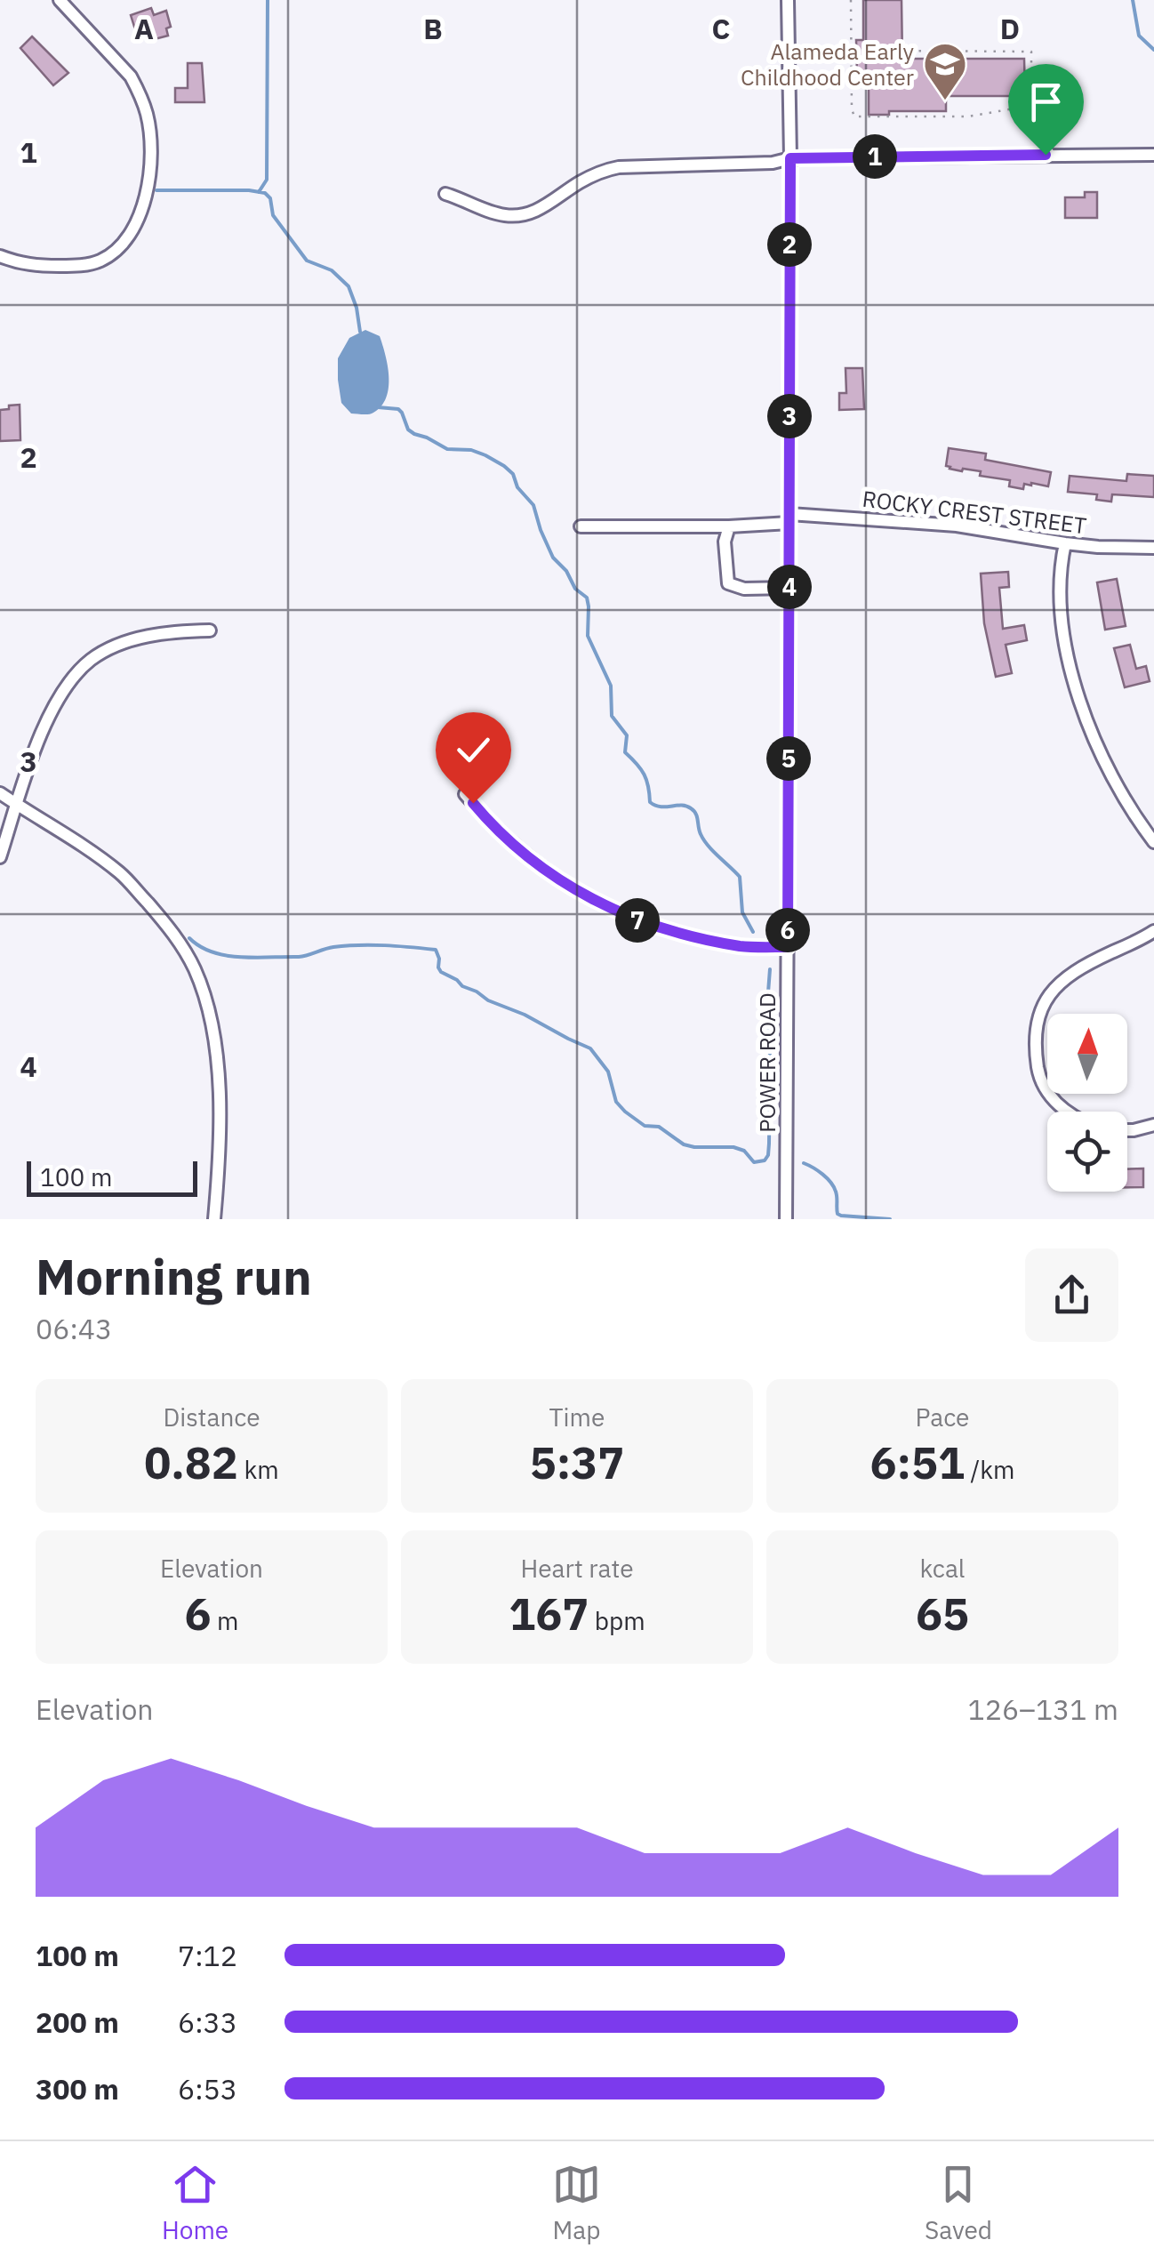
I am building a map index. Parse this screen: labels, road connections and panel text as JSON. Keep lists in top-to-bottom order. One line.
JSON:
{"streets":{"street":["ROCKY CREST STREET","POWER ROAD"]},"crossings":[["ROCKY CREST STREET","POWER ROAD"]],"places":{"school or university":["Alameda Early Childhood Center"]},"scale_bar":"100 m","north":"top","page":{"pins":["1","2","3","4","5","7","6"],"scale":"100 m","heading":["Morning run","06:43"],"stats":[["Distance","0.82 km"],["Time","5:37"],["Pace","6:51 /km"],["Elevation","6 m"],["Heart rate","167 bpm"],["kcal","65"]],"chart":["Elevation","126–131 m"],"list":[{"name":"100 m","note":"7:12"},{"name":"200 m","note":"6:33"},{"name":"300 m","note":"6:53"}],"tabs":["Home","Map","Saved"]},"grid":{"columns":["A","B","C","D"],"rows":["1","2","3","4"]}}
